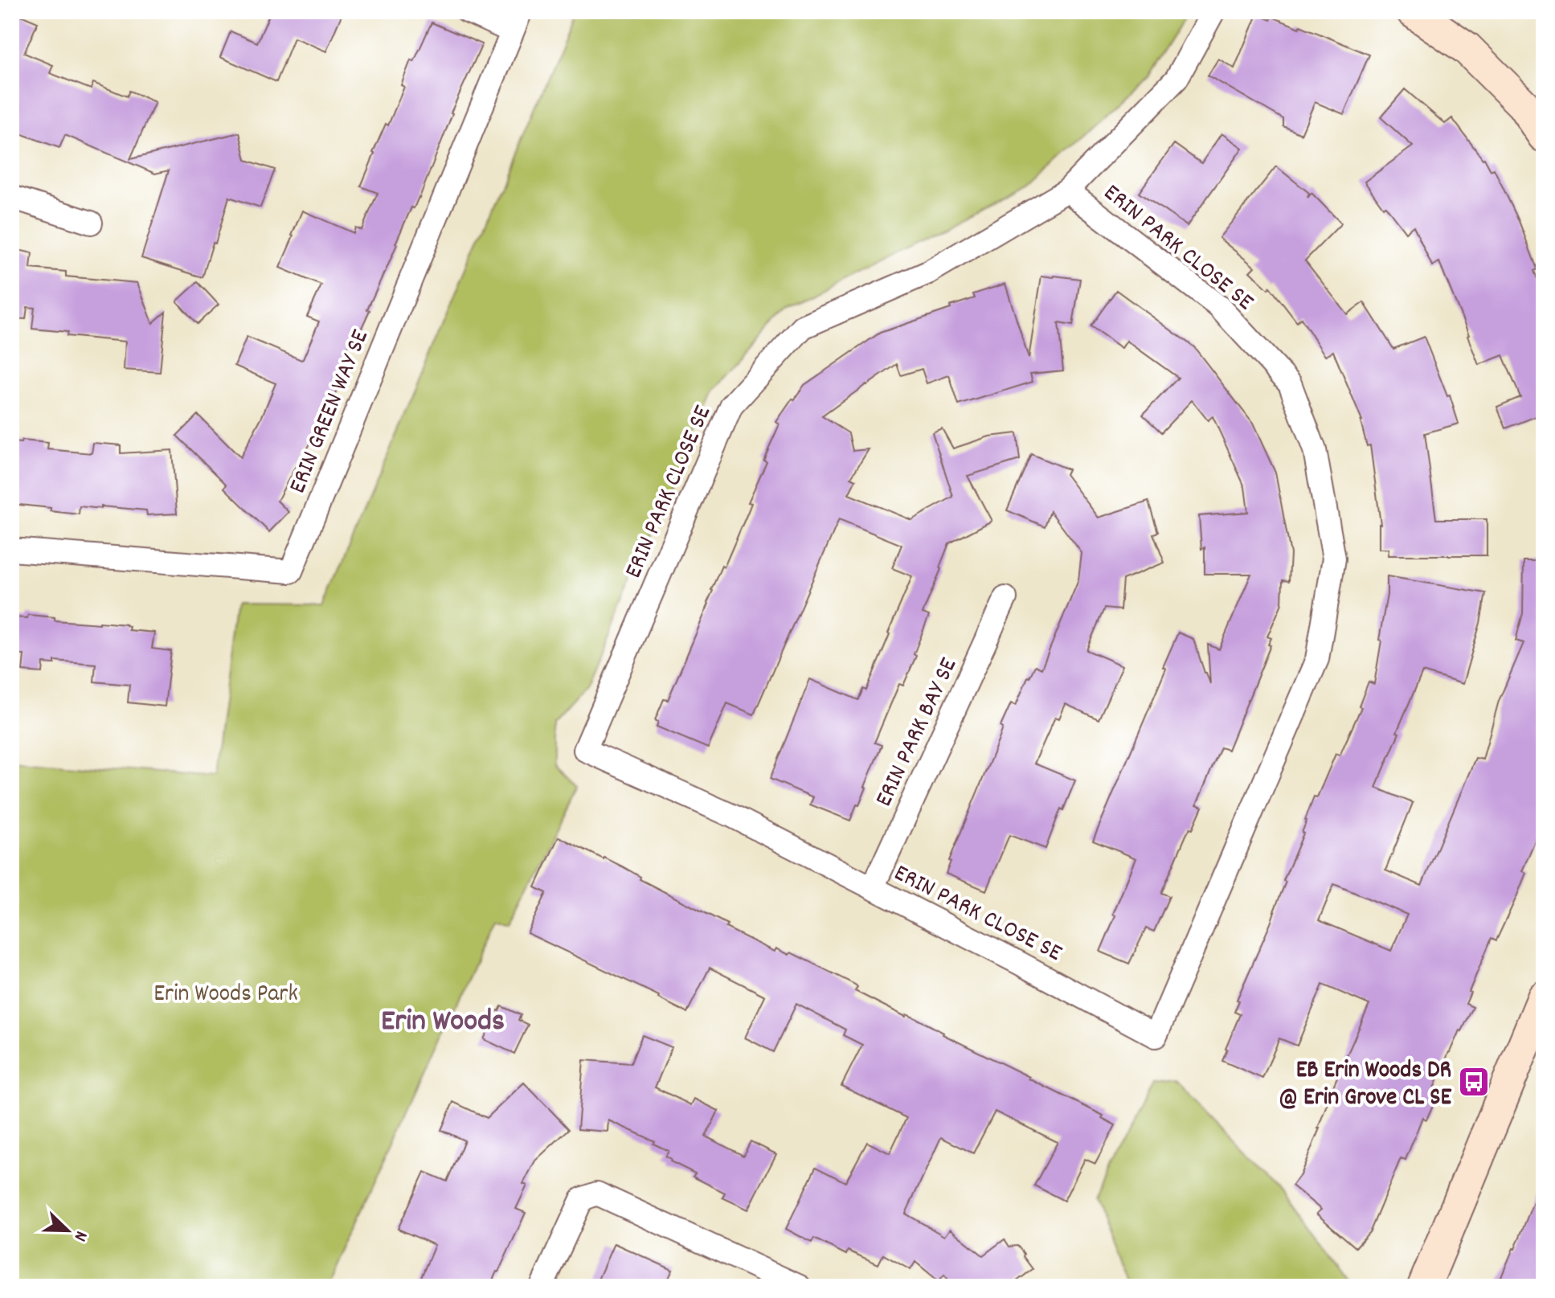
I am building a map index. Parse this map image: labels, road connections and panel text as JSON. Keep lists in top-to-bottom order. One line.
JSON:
{"streets":{"street":["ERIN PARK CLOSE SE","ERIN GREEN WAY SE","ERIN PARK BAY SE"]},"crossings":[["ERIN PARK CLOSE SE","ERIN PARK BAY SE"]],"districts":["Erin Woods"],"parks":["Erin Woods Park"],"places":{"bus stop":["EB Erin Woods DR @ Erin Grove CL SE"]},"north":"bottom right"}
